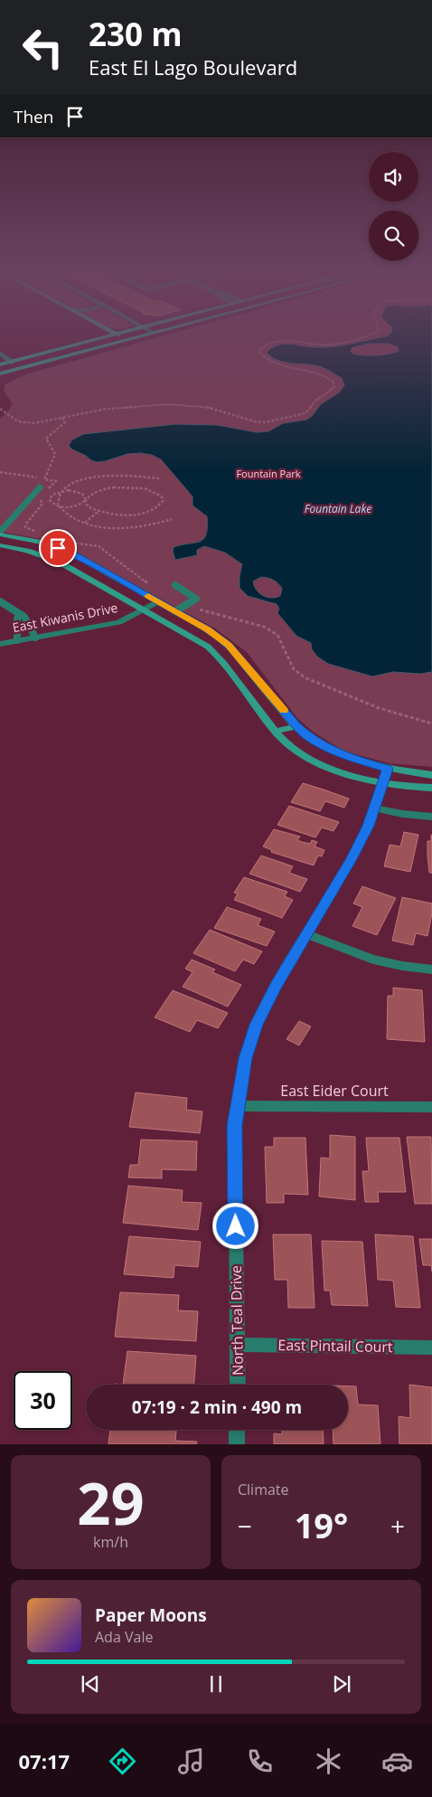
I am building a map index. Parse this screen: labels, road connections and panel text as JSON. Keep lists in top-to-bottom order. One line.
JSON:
{"streets":{"street":["East Kiwanis Drive","East Eider Court","North Teal Drive","East Pintail Court"]},"crossings":[["East Eider Court","North Teal Drive"],["North Teal Drive","East Pintail Court"]],"water":["Fountain Lake"],"parks":["Fountain Park"],"page":{"turn":["230 m","East El Lago Boulevard"],"then":"Then","limit":"30","trip":"07:19 · 2 min · 490 m","tile":[["29","km/h"],"Climate"],"heat":["−","19°","+"],"song":["Paper Moons","Ada Vale"],"tabs":"07:17"}}
